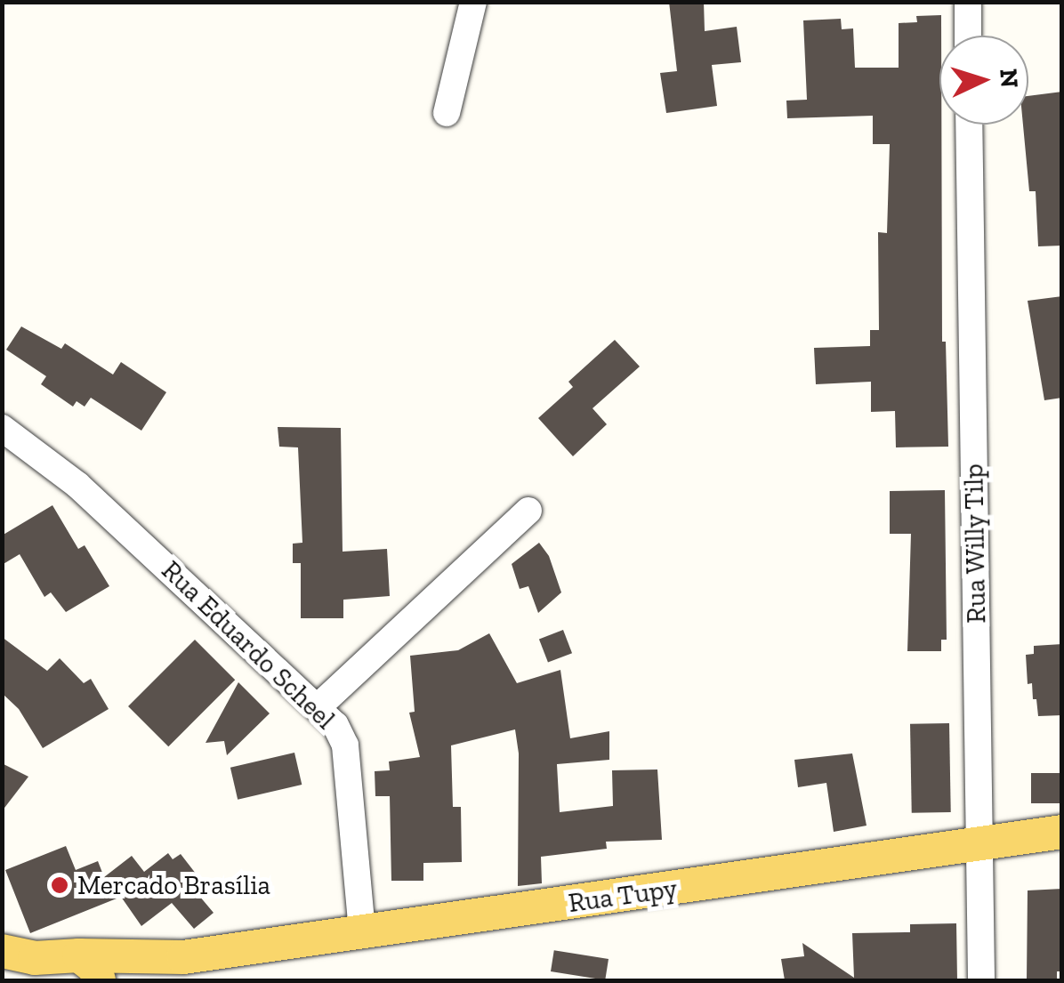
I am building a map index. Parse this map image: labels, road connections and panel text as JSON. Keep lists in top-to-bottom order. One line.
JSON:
{"streets":{"main road":["Rua Tupy"],"street":["Rua Willy Tilp","Rua Eduardo Scheel"]},"crossings":[["Rua Willy Tilp","Rua Tupy"],["Rua Eduardo Scheel","Rua Tupy"]],"places":["Mercado Brasília"],"north":"right"}
